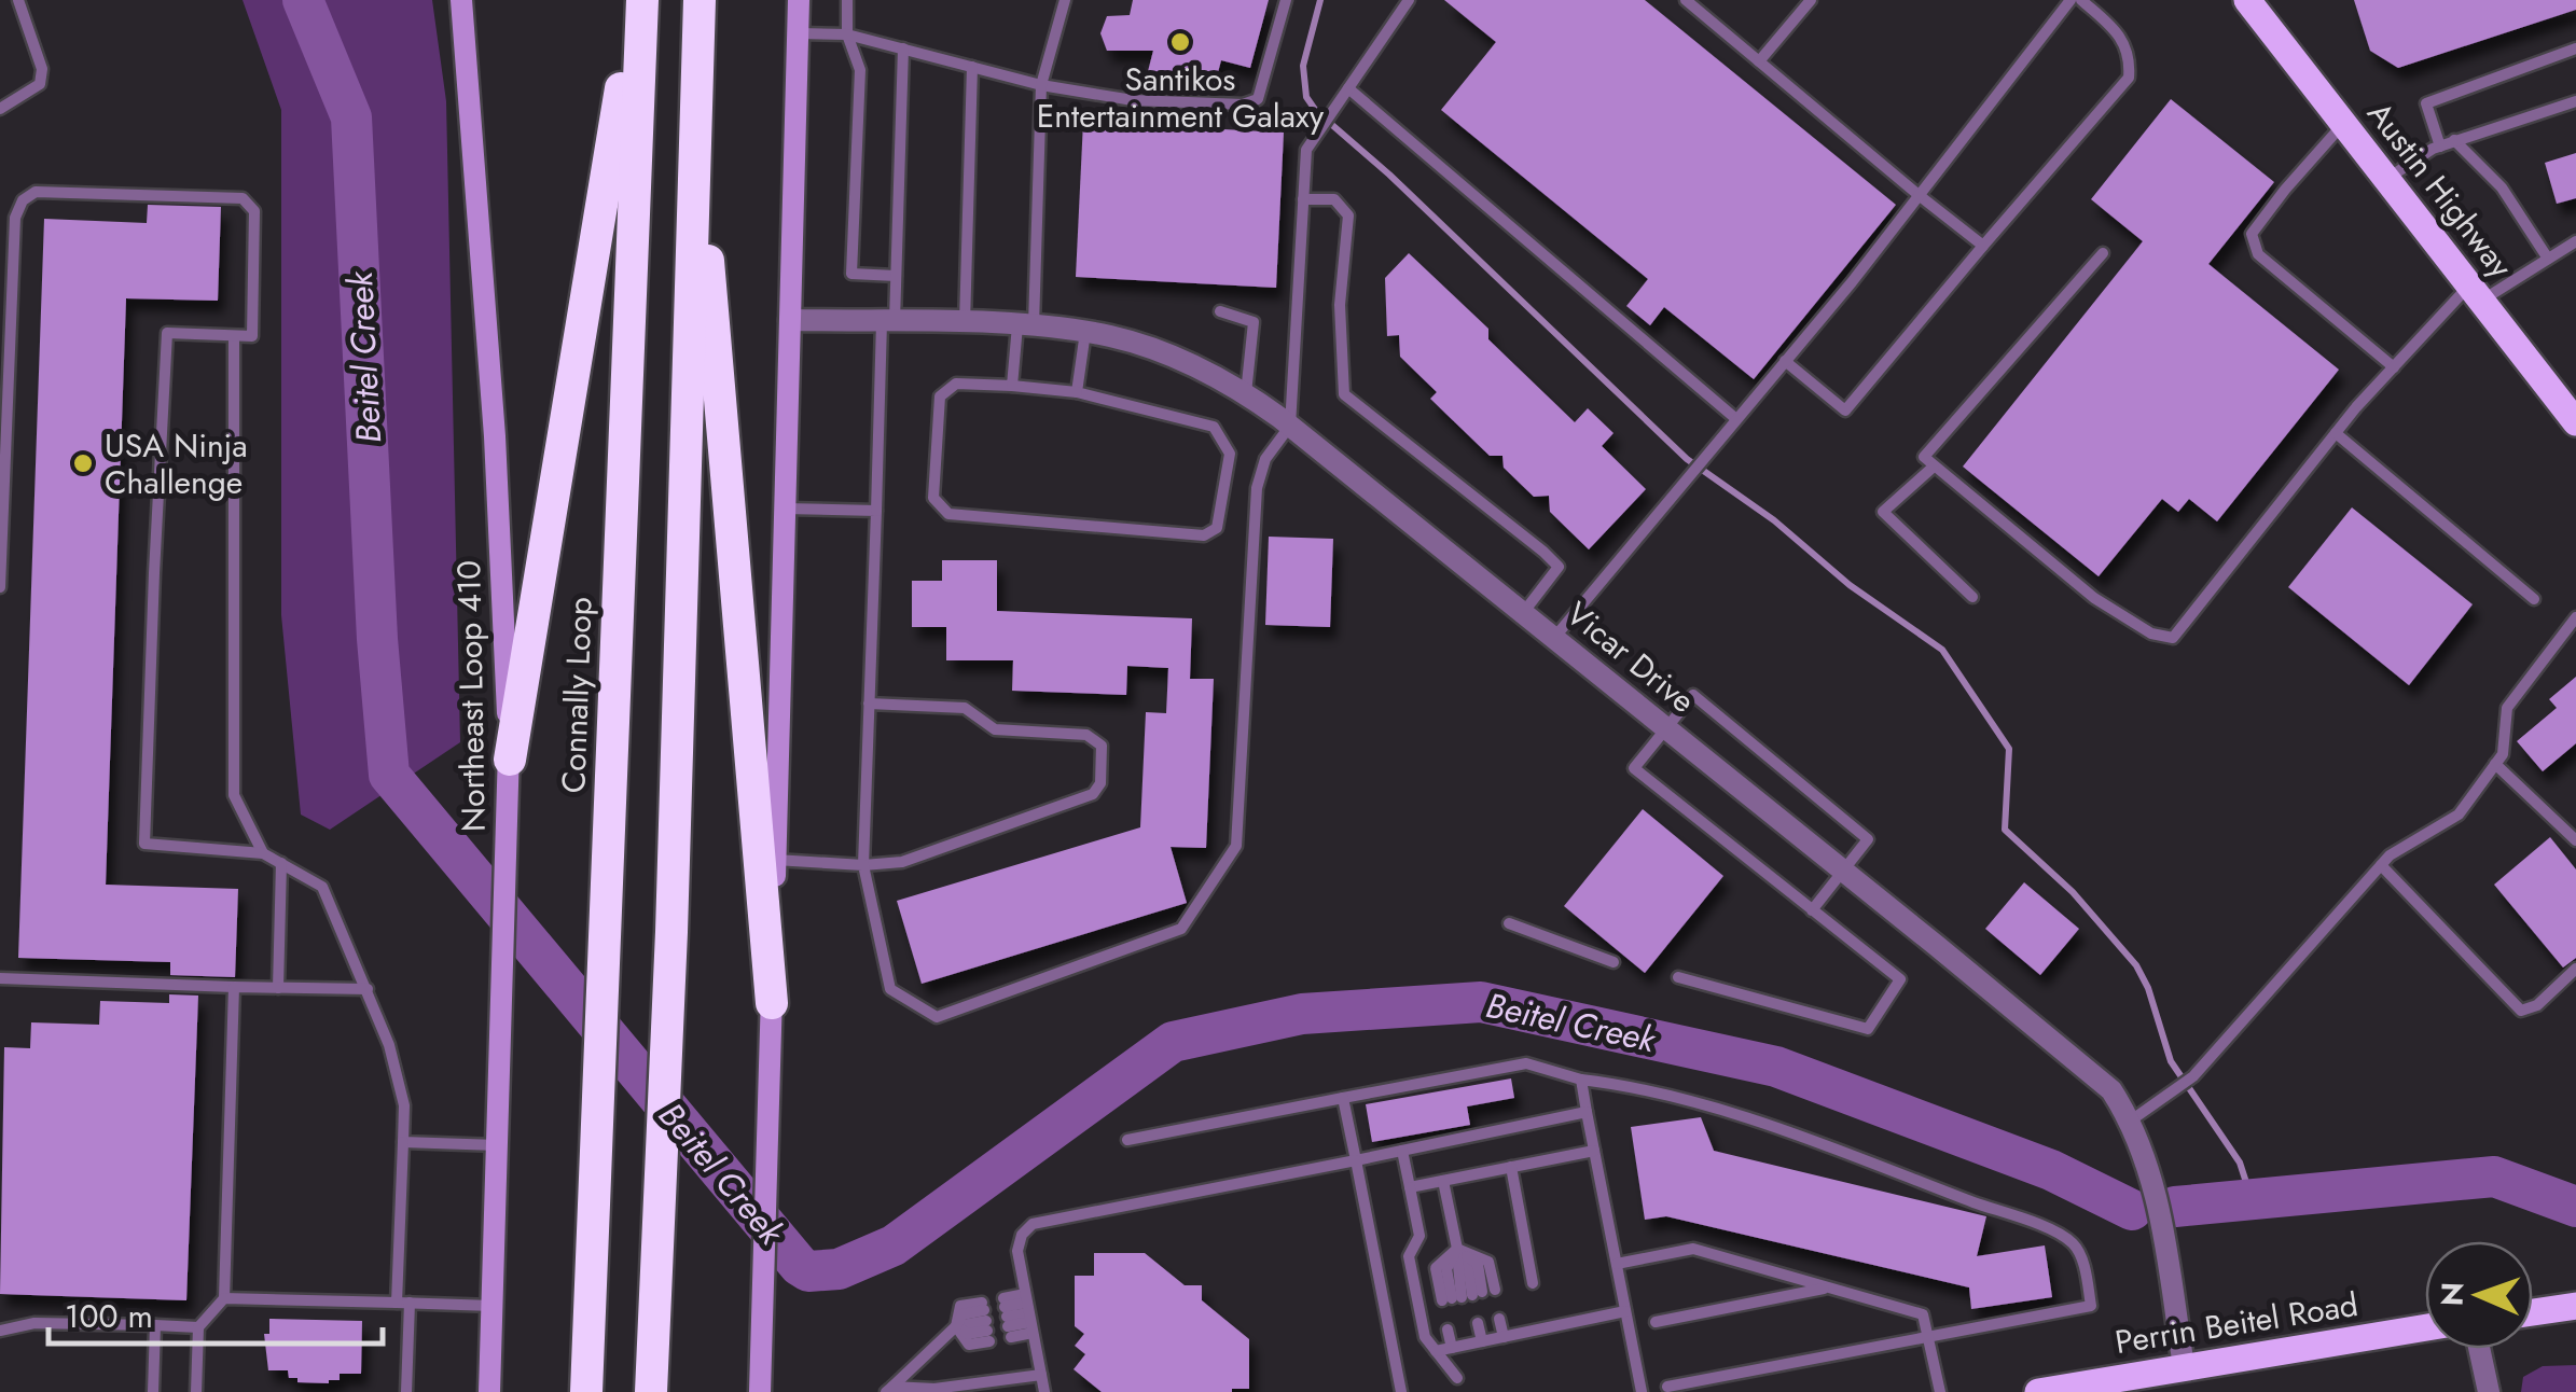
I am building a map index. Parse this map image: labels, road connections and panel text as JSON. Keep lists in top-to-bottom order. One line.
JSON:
{"streets":{"highway":["Connally Loop"],"main road":["Austin Highway","Northeast Loop 410","Perrin Beitel Road"],"street":["Vicar Drive"]},"crossings":[["Vicar Drive","Perrin Beitel Road"]],"water":["Beitel Creek"],"places":["Santikos Entertainment Galaxy","USA Ninja Challenge"],"scale_bar":"100 m","north":"left"}
